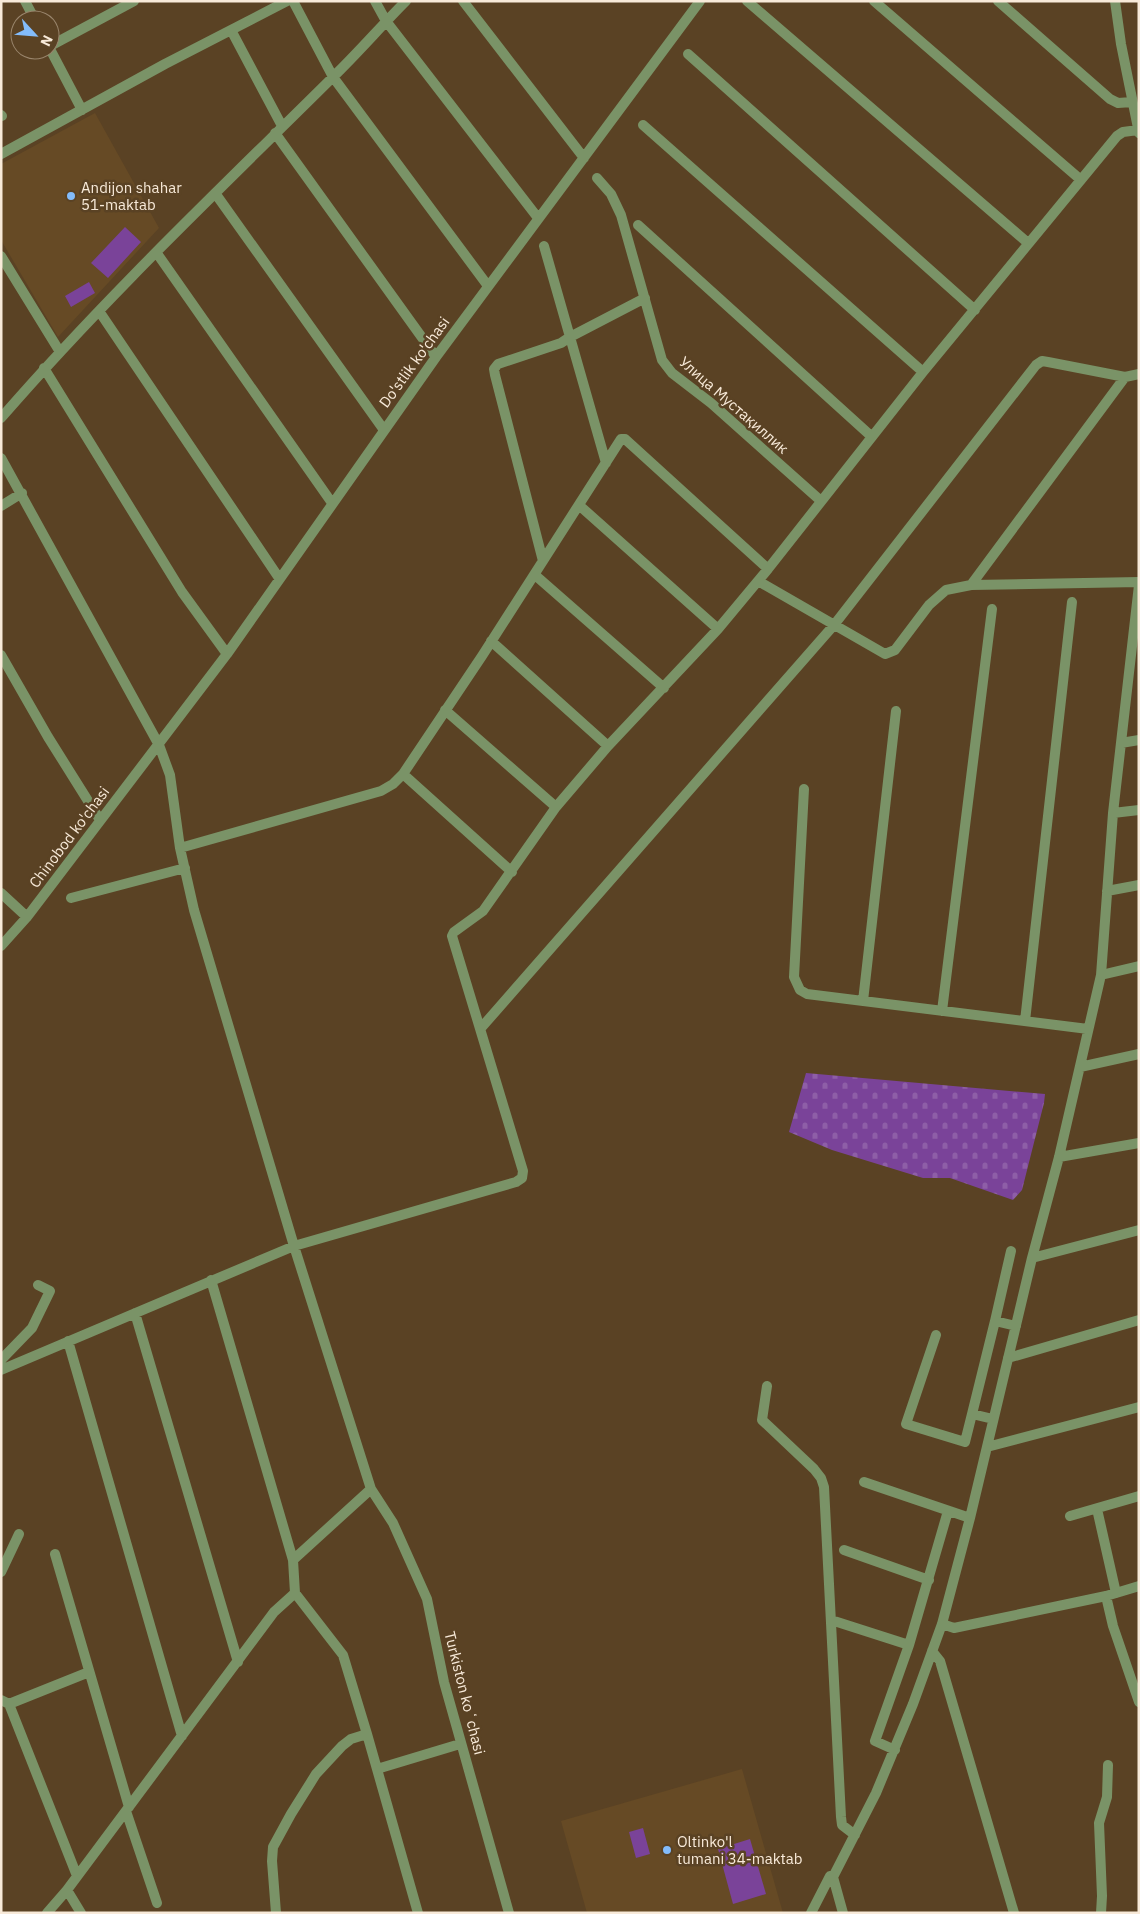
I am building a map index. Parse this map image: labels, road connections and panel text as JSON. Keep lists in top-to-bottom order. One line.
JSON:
{"streets":{"street":["Do'stlik ko'chasi","Улица Мустақиллик","Chinobod ko'chasi","Turkiston koʻchasi"]},"crossings":[["Do'stlik ko'chasi","Chinobod ko'chasi"],["Do'stlik ko'chasi","Turkiston koʻchasi"],["Chinobod ko'chasi","Turkiston koʻchasi"]],"places":["Andijon shahar 51-maktab","Oltinko'l tumani 34-maktab"],"north":"bottom right"}
